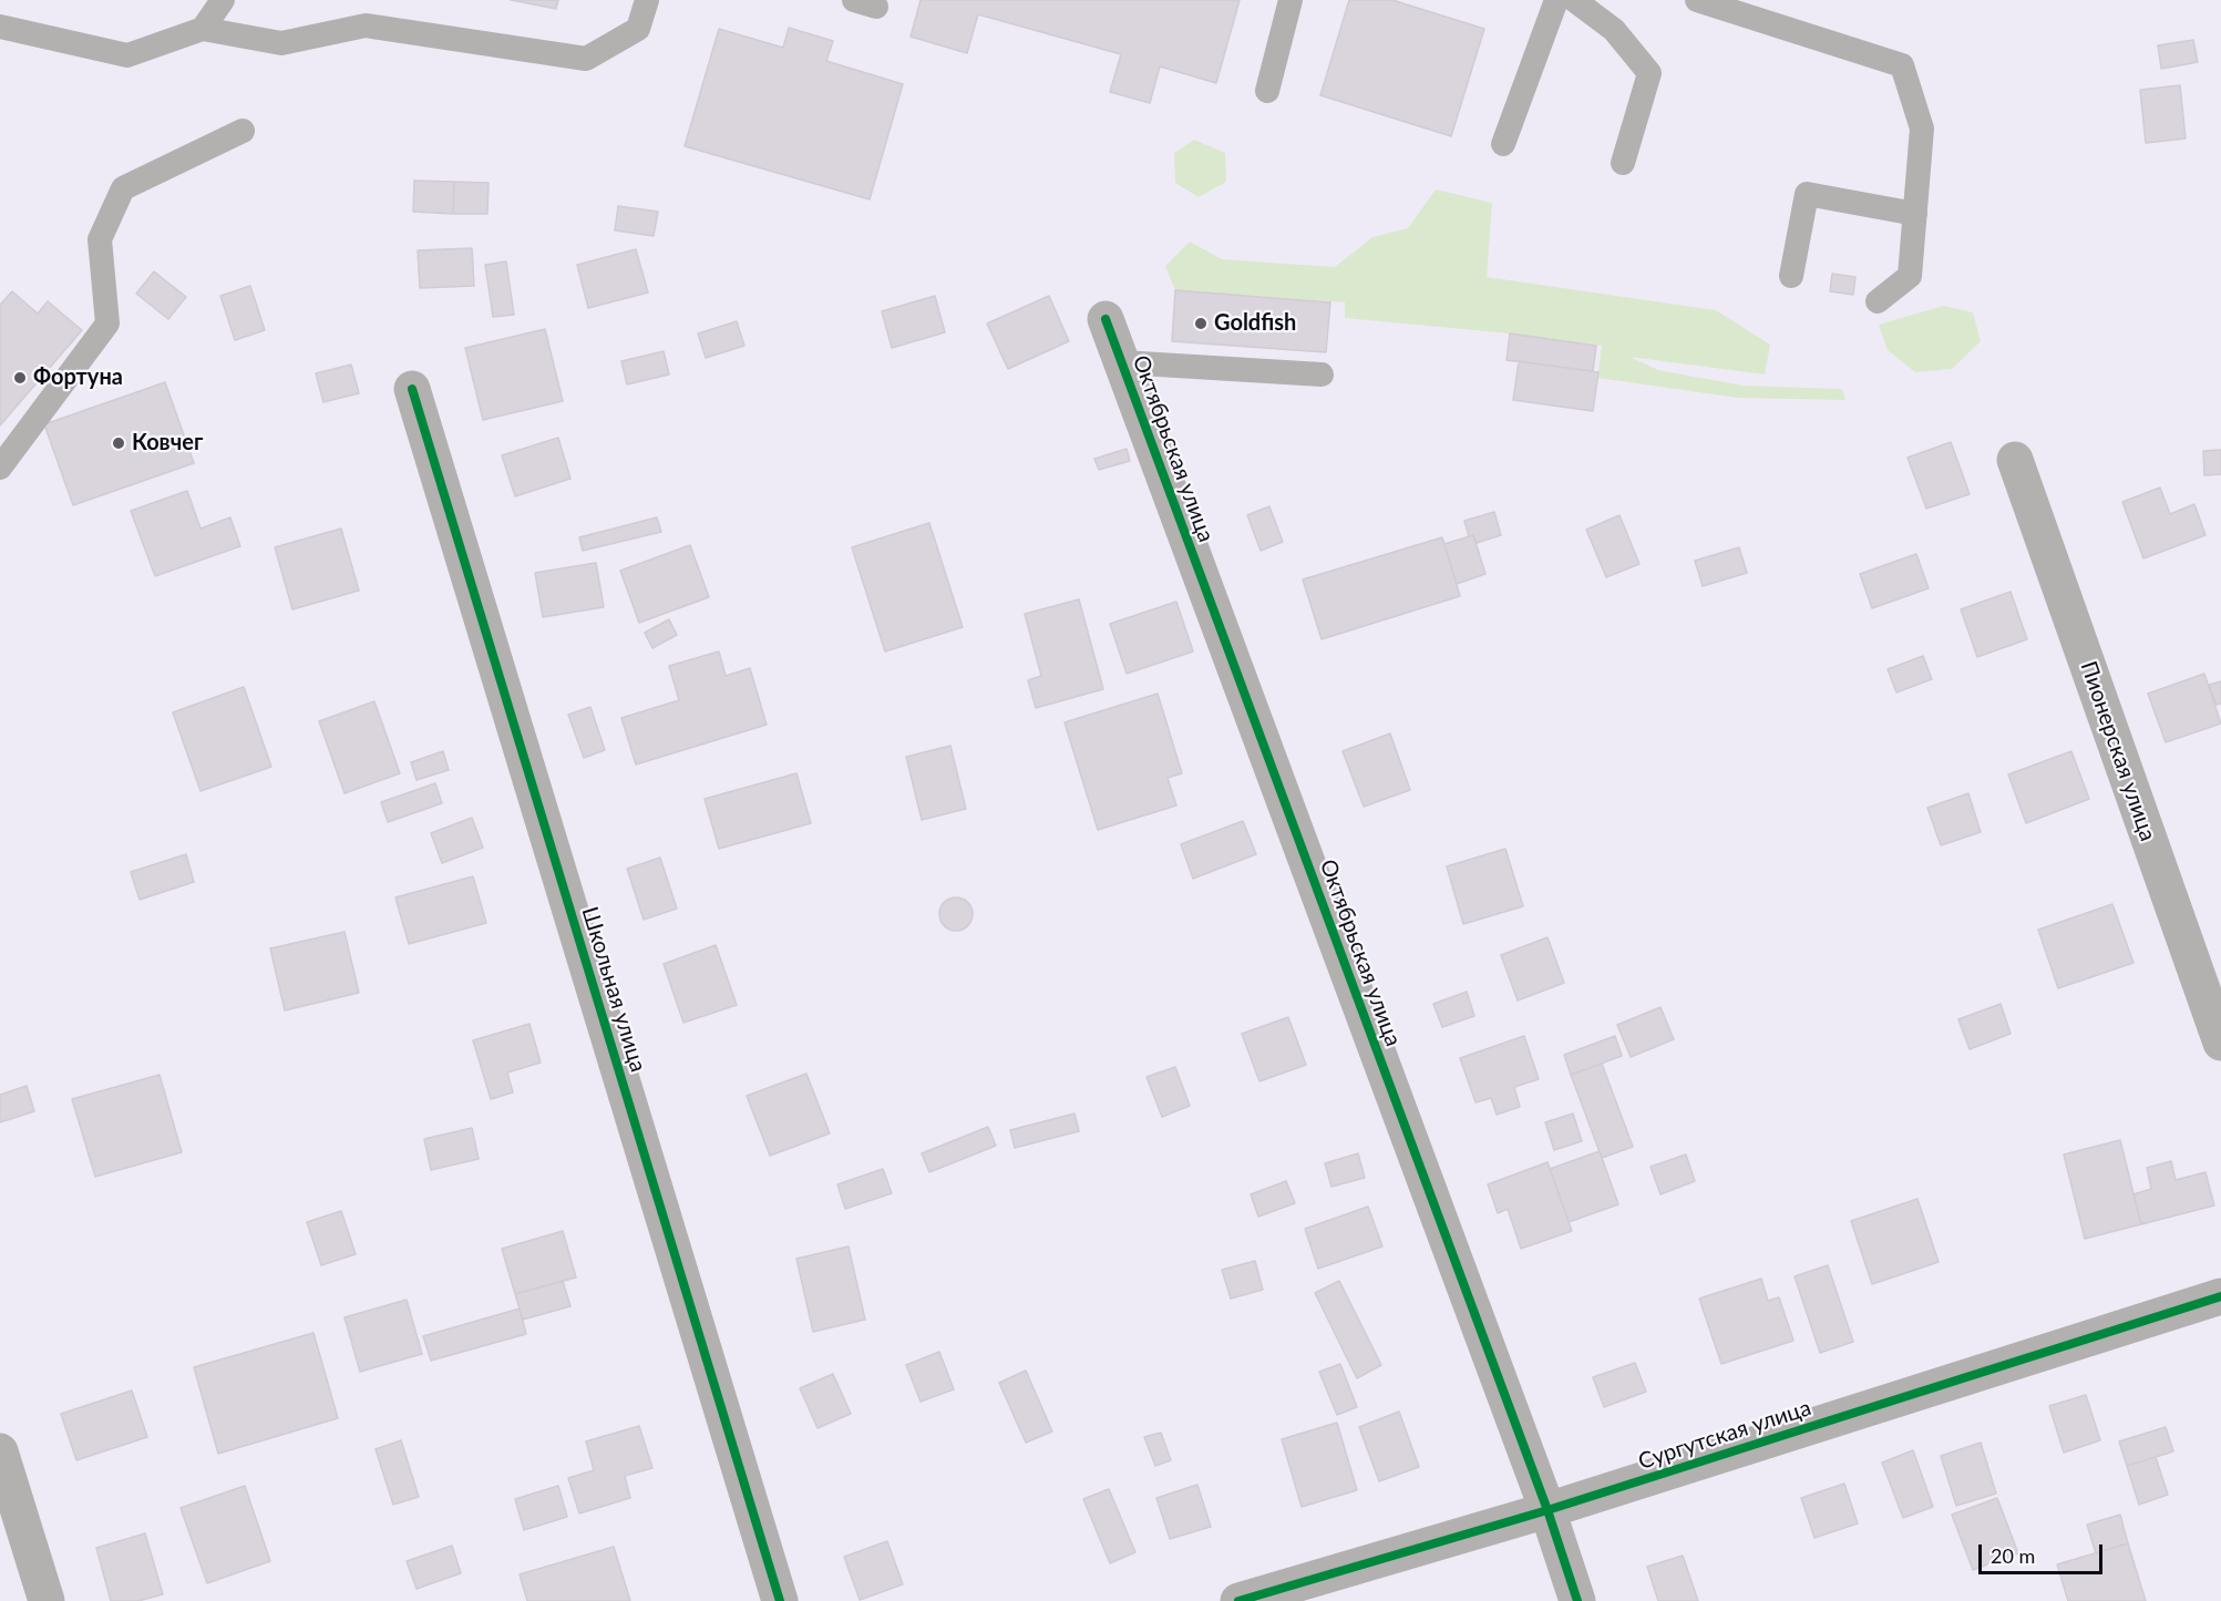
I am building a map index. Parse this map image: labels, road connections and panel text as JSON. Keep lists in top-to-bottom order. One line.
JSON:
{"streets":{"street":["Октябрьская улица","Пионерская улица","Школьная улица","Сургутская улица"]},"crossings":[["Октябрьская улица","Сургутская улица"]],"places":["Goldfish","Фортуна","Ковчег"],"scale_bar":"20 m"}
